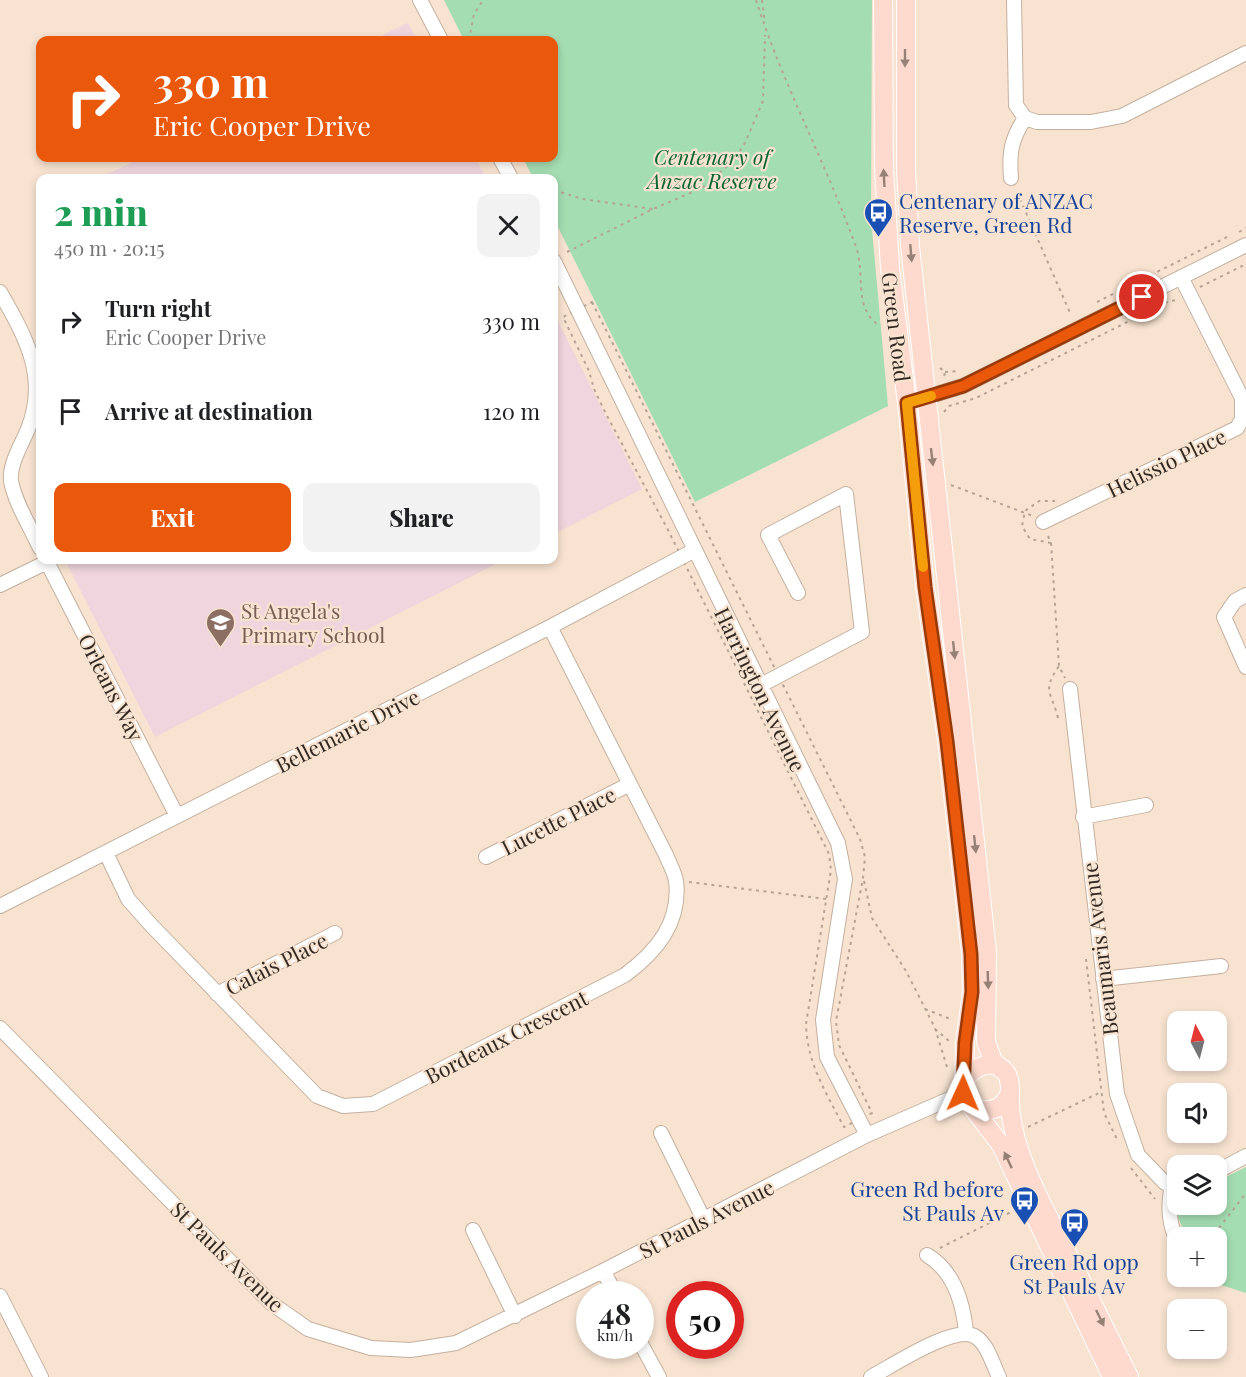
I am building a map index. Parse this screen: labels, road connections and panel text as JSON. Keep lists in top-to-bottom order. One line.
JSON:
{"streets":{"main road":["Green Road"],"street":["Helissio Place","Orleans Way","Harrington Avenue","Bellemarie Drive","Lucette Place","Beaumaris Avenue","Calais Place","Bordeaux Crescent","St Pauls Avenue"]},"crossings":[["Green Road","St Pauls Avenue"],["Orleans Way","Bellemarie Drive"],["Harrington Avenue","Bellemarie Drive"],["Harrington Avenue","St Pauls Avenue"],["Bellemarie Drive","Bordeaux Crescent"],["Lucette Place","Bordeaux Crescent"],["Calais Place","Bordeaux Crescent"]],"parks":["Centenary of Anzac Reserve"],"places":{"bus stop":["Centenary of ANZAC Reserve, Green Rd","Green Rd before St Pauls Av","Green Rd opp St Pauls Av"],"school or university":["St Angela's Primary School"]},"north":"top","page":{"turn":["330 m","Eric Cooper Drive"],"heading":["2 min","450 m · 20:15"],"list":[{"name":"Turn right","note":"Eric Cooper Drive","value":"330 m"},{"name":"Arrive at destination","value":"120 m"}],"buttons":["Exit","Share"],"map_buttons":["+","−"],"speed":"48 km/h","limit":"50"}}
